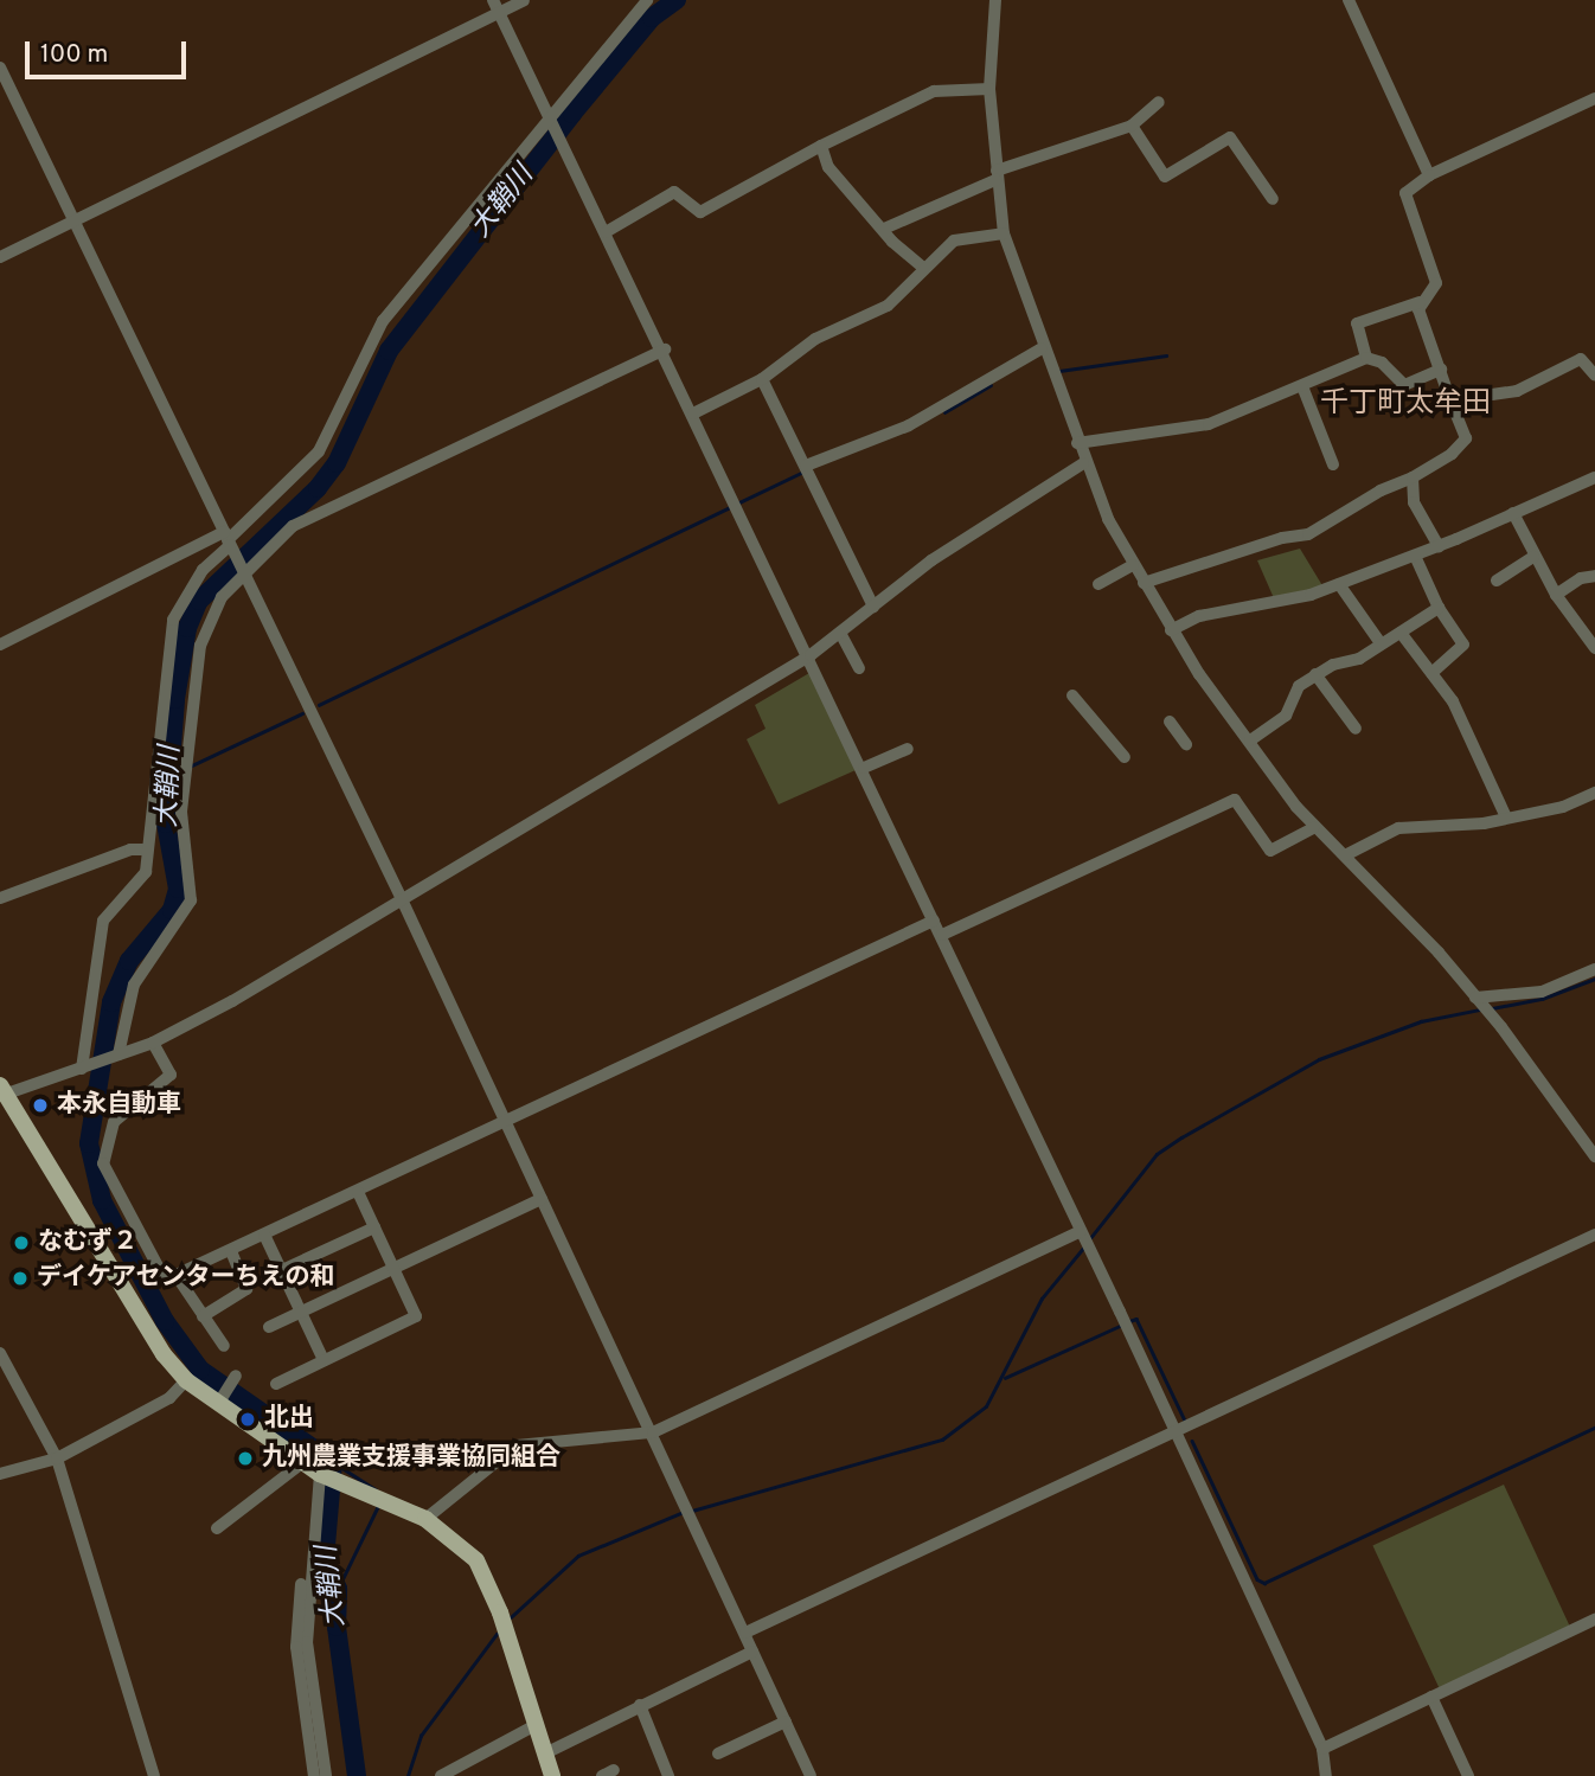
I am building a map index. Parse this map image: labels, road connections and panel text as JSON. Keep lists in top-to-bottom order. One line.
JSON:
{"districts":["千丁町太牟田"],"water":["大鞘川"],"places":["本永自動車","なむず２","デイケアセンターちえの和","北出","九州農業支援事業協同組合"],"scale_bar":"100 m"}
